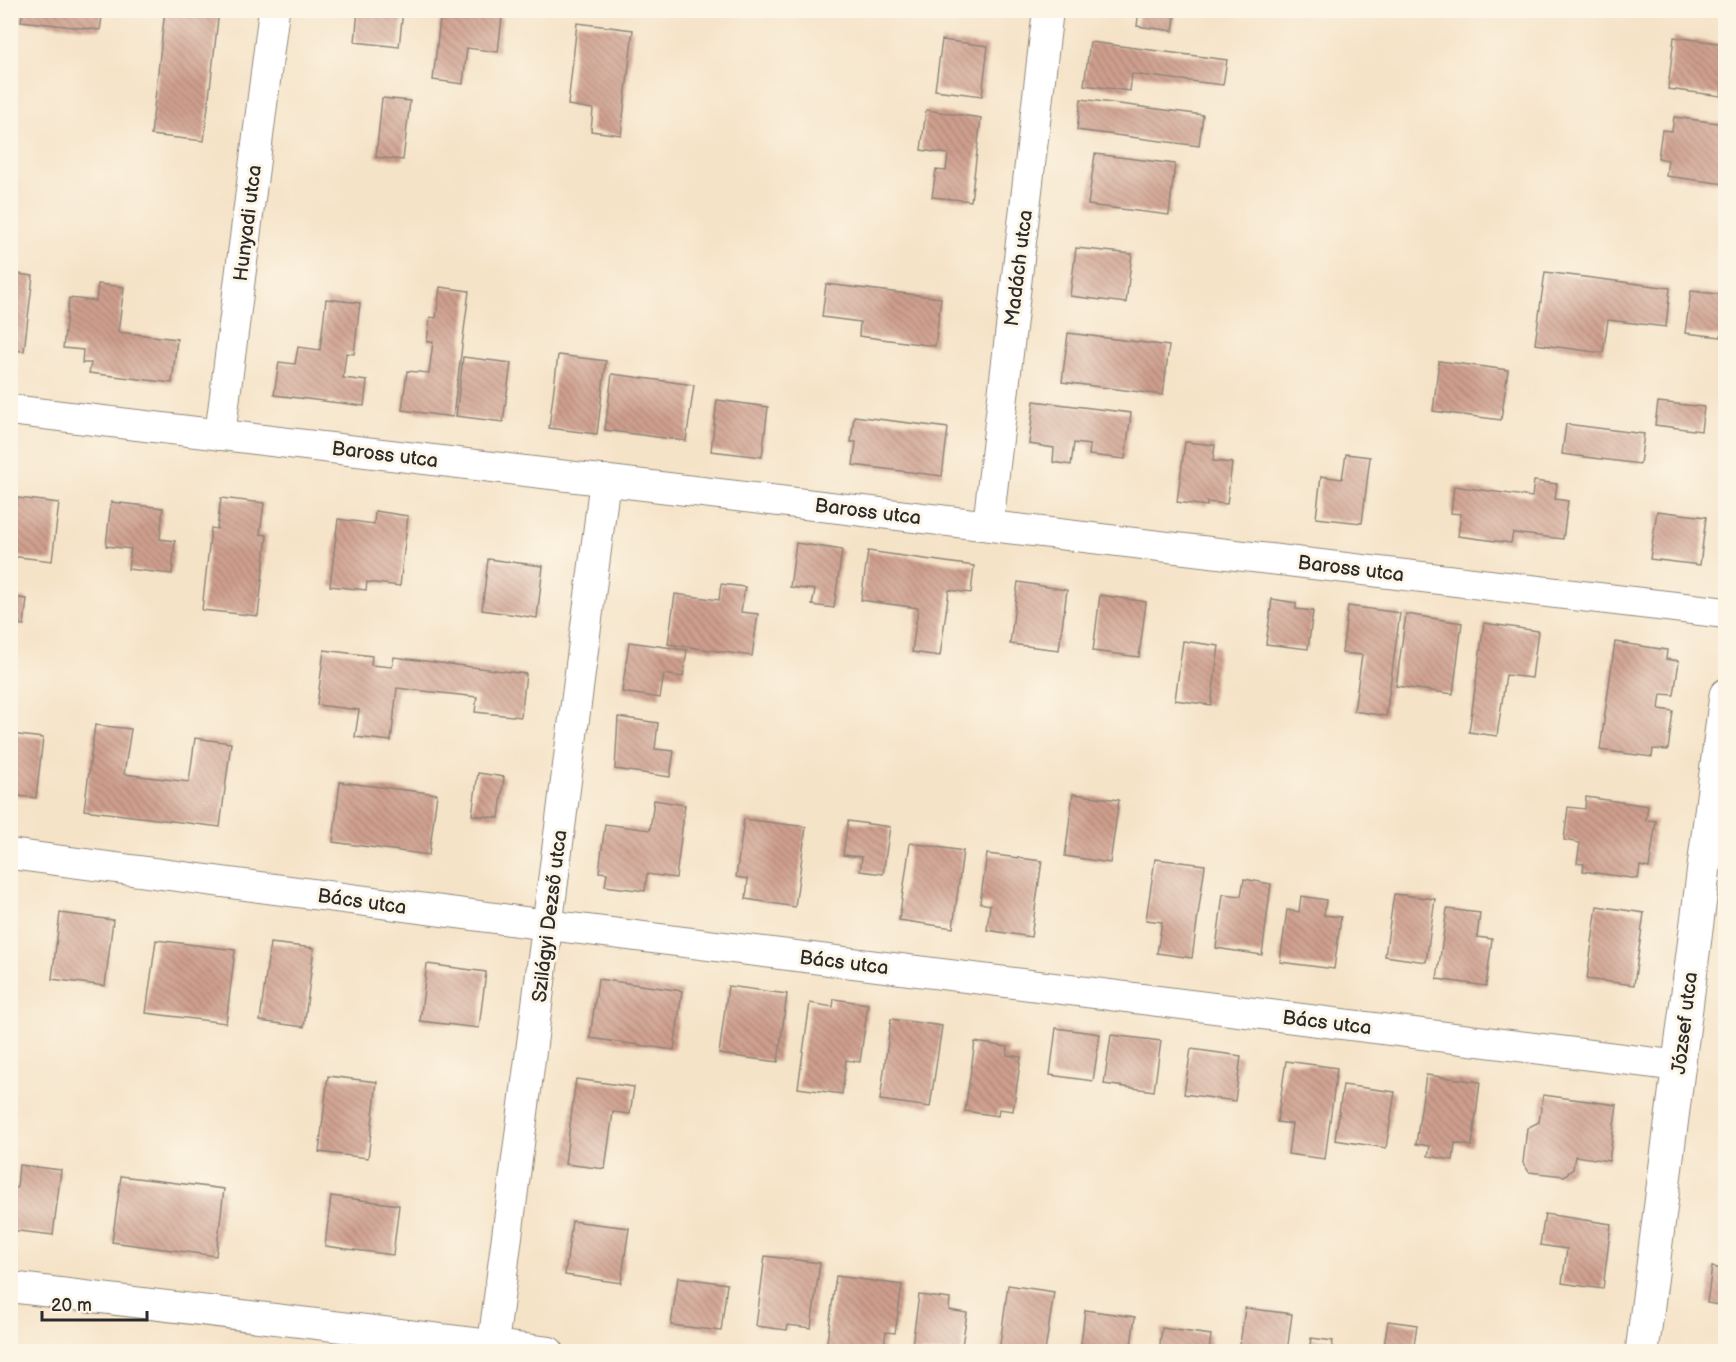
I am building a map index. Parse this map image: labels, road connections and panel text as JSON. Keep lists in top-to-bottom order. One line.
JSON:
{"streets":{"street":["Hunyadi utca","Madách utca","Baross utca","Bács utca","Szilágyi Dezső utca","József utca"]},"crossings":[["Hunyadi utca","Baross utca"],["Madách utca","Baross utca"],["Baross utca","Szilágyi Dezső utca"],["Bács utca","Szilágyi Dezső utca"],["Bács utca","József utca"]],"scale_bar":"20 m"}
